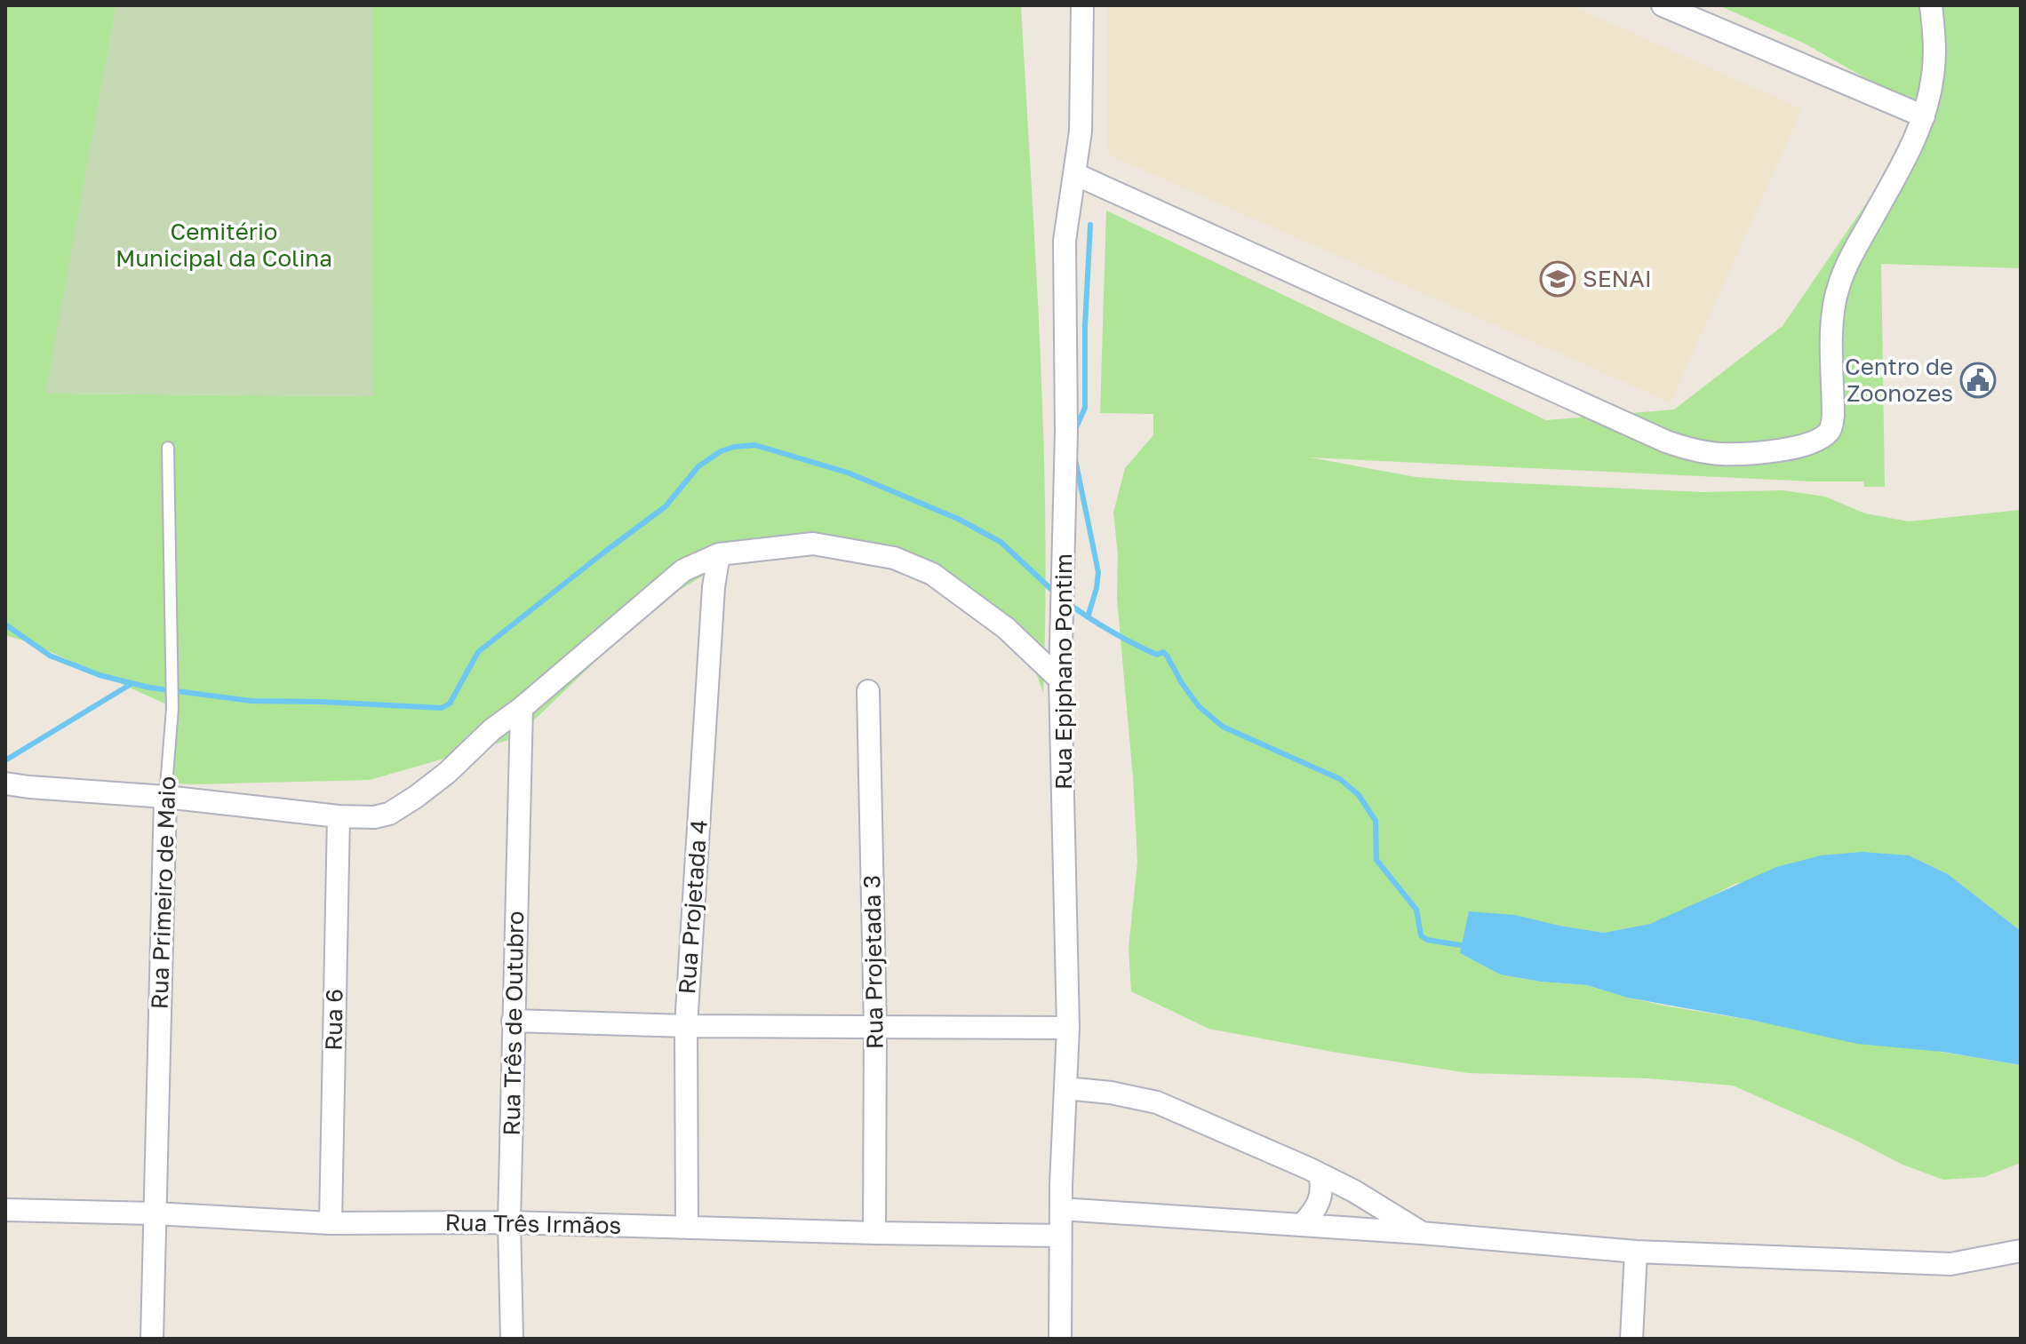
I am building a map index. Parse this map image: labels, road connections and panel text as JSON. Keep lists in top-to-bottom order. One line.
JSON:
{"streets":{"street":["Rua Epiphano Pontim","Rua Primeiro de Maio","Rua Projetada 4","Rua Projetada 3","Rua 6","Rua Três de Outubro","Rua Três Irmãos"]},"crossings":[["Rua Epiphano Pontim","Rua Três Irmãos"],["Rua Primeiro de Maio","Rua Três Irmãos"],["Rua Projetada 4","Rua Três Irmãos"],["Rua Projetada 3","Rua Três Irmãos"],["Rua 6","Rua Três Irmãos"],["Rua Três de Outubro","Rua Três Irmãos"]],"parks":["Cemitério Municipal da Colina"],"places":{"school or university":["SENAI"],"public building":["Centro de Zoonozes"]}}
